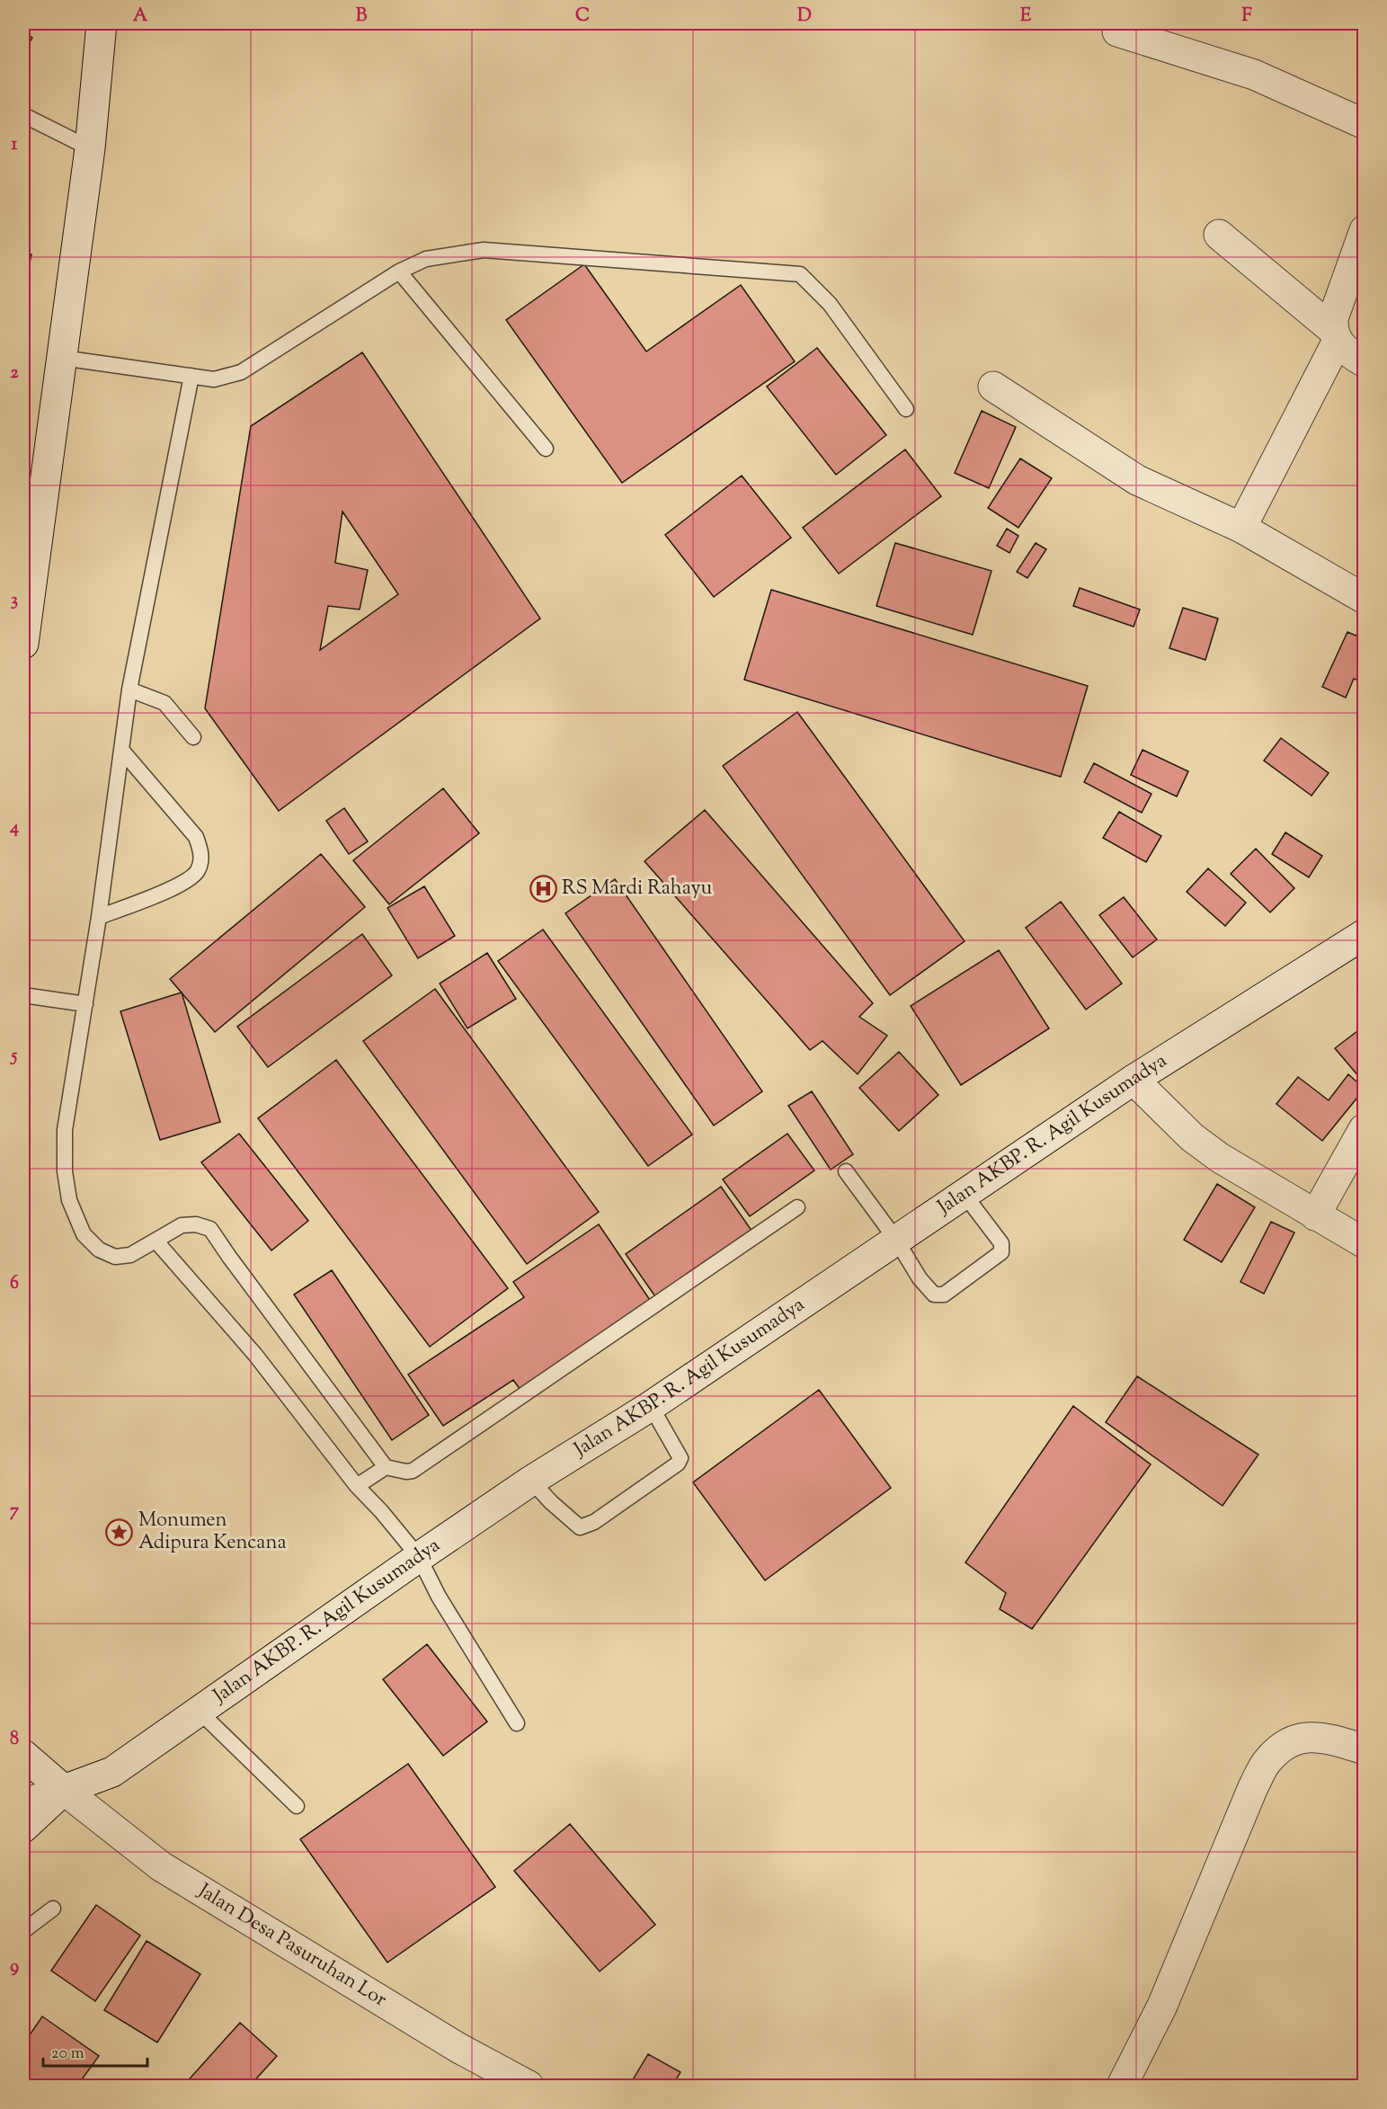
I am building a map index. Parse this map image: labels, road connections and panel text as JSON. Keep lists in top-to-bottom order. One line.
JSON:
{"streets":{"street":["Jalan AKBP. R. Agil Kusumadya","Jalan Desa Pasuruhan Lor"]},"crossings":[["Jalan AKBP. R. Agil Kusumadya","Jalan Desa Pasuruhan Lor"]],"places":{"hospital":["RS Mardi Rahayu"],"place":["Monumen Adipura Kencana"]},"scale_bar":"20 m","grid":{"columns":["A","B","C","D","E","F"],"rows":["1","2","3","4","5","6","7","8","9"]}}
